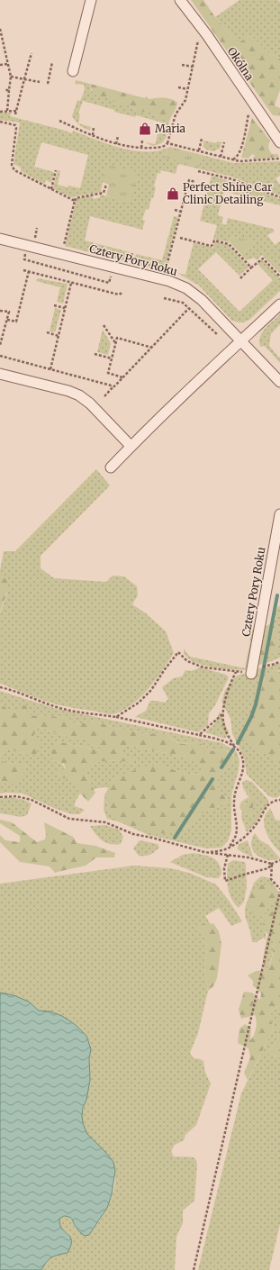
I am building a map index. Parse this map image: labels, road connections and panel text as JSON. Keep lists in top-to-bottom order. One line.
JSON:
{"streets":{"street":["Okólna","Cztery Pory Roku"]},"places":{"shop":["Maria","Perfect Shine Car Clinic Detailing"]}}
